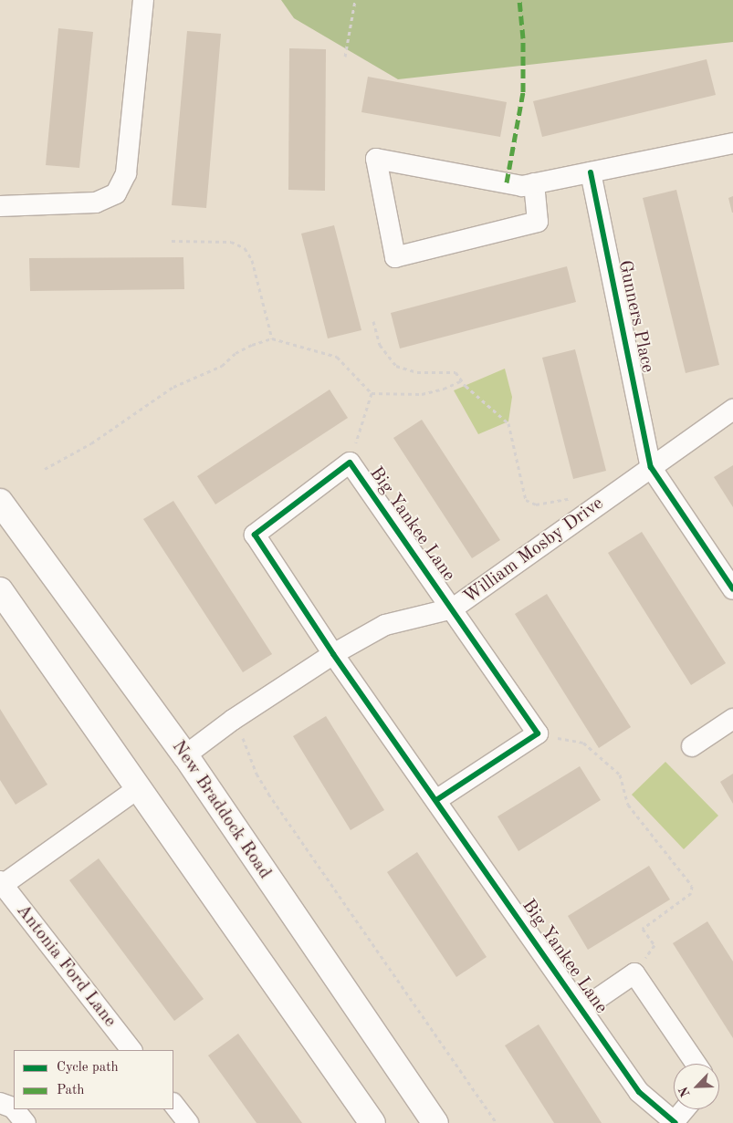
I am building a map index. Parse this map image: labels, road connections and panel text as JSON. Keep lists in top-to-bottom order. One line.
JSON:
{"streets":{"main road":["New Braddock Road"],"street":["Gunners Place","Big Yankee Lane","William Mosby Drive","Antonia Ford Lane"]},"crossings":[["Gunners Place","William Mosby Drive"],["Big Yankee Lane","William Mosby Drive"],["William Mosby Drive","New Braddock Road"]],"legend":["Cycle path","Path"],"north":"bottom left"}
